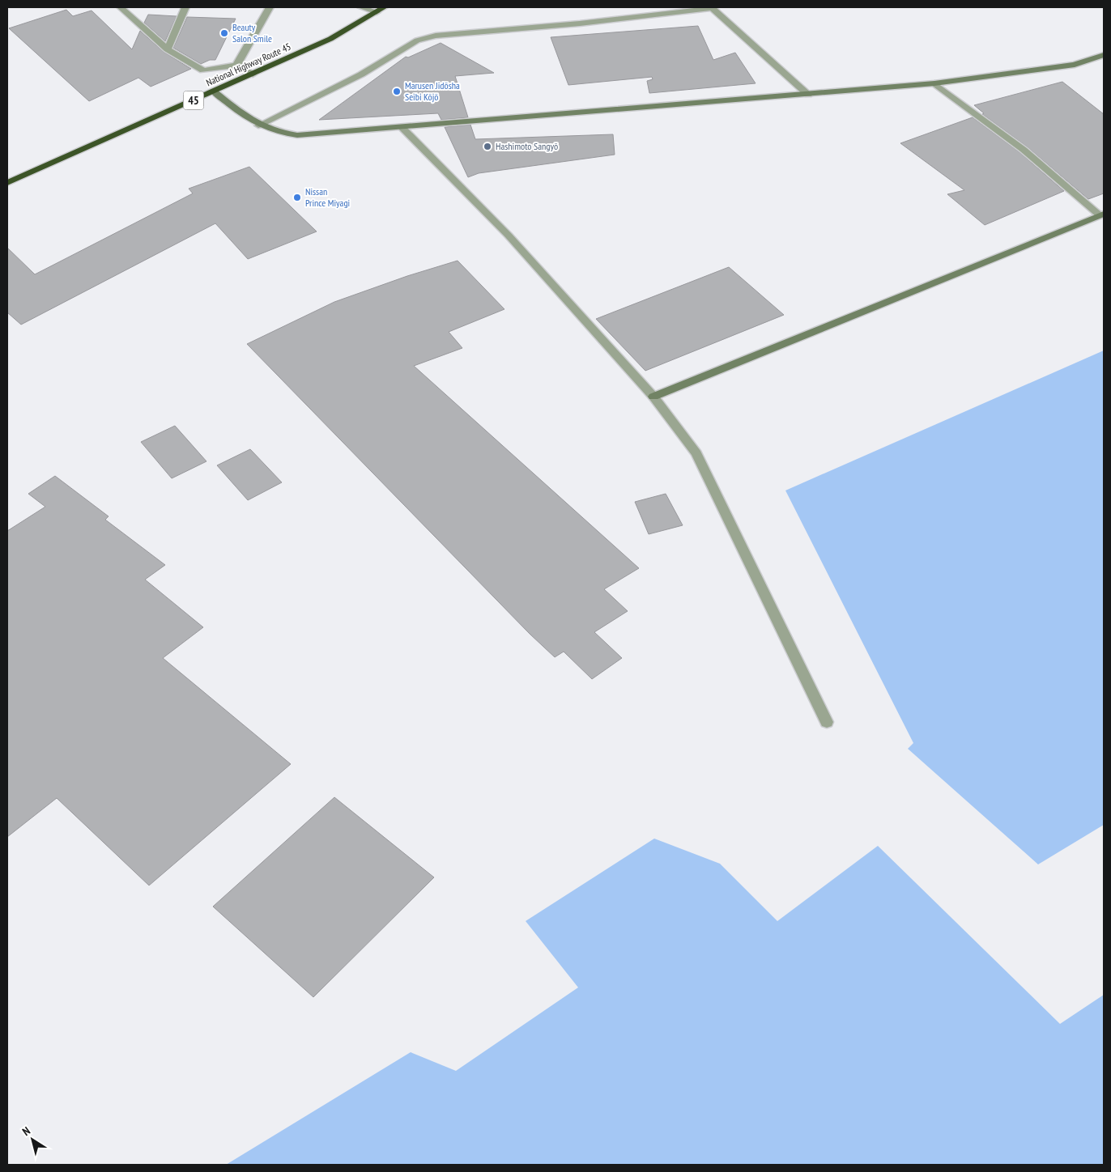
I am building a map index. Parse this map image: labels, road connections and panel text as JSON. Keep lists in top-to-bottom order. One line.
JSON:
{"streets":{"highway":["National Highway Route 45","45"]},"places":["Beauty Salon Smile","Marusen Jidōsha Seibi Kōjō","Hashimoto Sangyō","Nissan Prince Miyagi"],"north":"top left"}
